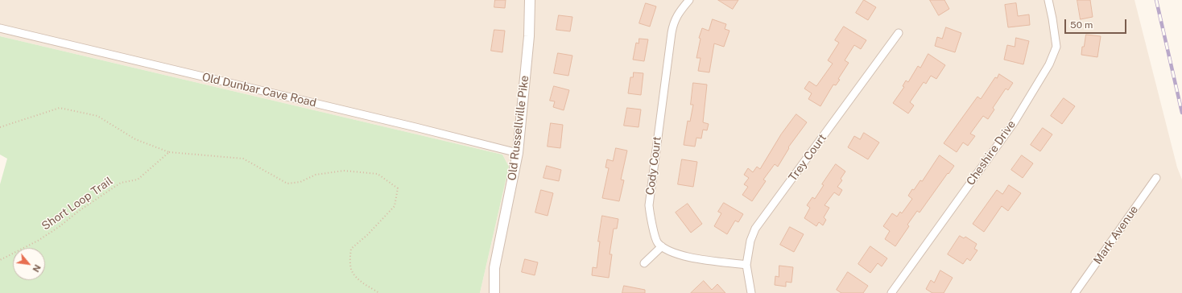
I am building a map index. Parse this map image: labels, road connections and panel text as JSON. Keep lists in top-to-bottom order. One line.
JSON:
{"streets":{"street":["Old Dunbar Cave Road","Old Russellville Pike","Cheshire Drive","Trey Court","Cody Court","Mark Avenue"],"path":["Short Loop Trail"]},"crossings":[["Old Dunbar Cave Road","Old Russellville Pike"]],"scale_bar":"50 m","north":"bottom right"}
